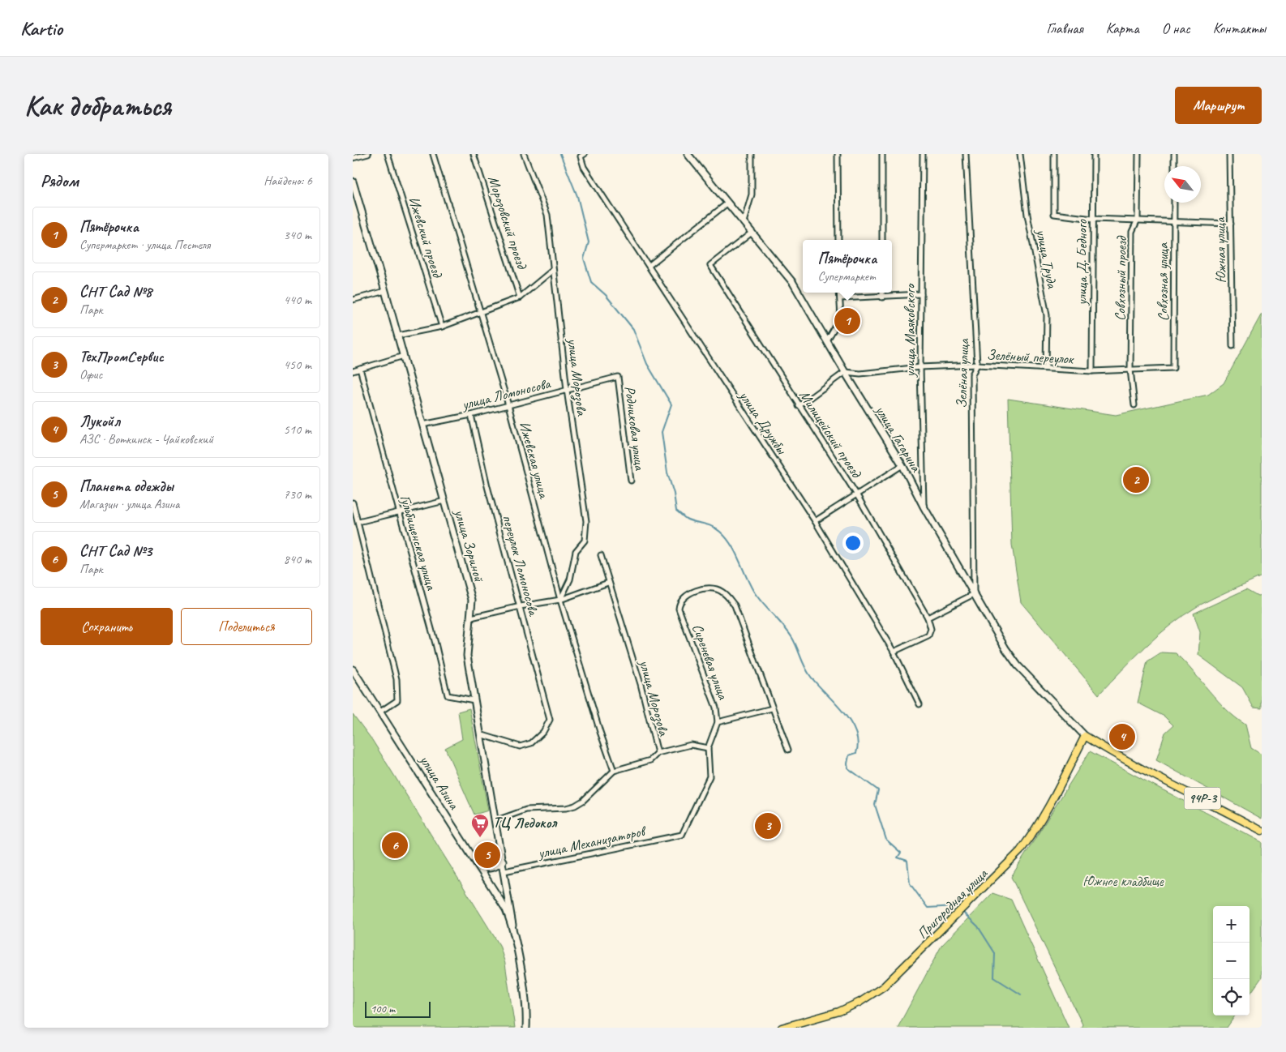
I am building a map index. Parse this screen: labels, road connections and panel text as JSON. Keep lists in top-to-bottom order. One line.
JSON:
{"streets":{"main road":["улица Гагарина","улица Зориной","улица Азина","94Р-3","Пригородная улица"],"street":["Морозовский проезд","Ижевский проезд","Южная улица","улица Труда","улица Д. Бедного","Совхозный проезд","Совхозная улица","улица Маяковского","Зелёный переулок","Зелёная улица","улица Морозова","улица Ломоносова","улица Дружбы","Родниковая улица","Милицейский проезд","Ижевская улица","Гульбищенская улица","переулок Ломоносова","Сиреневая улица","улица Механизаторов"]},"crossings":[["улица Труда","Зелёный переулок"],["улица Д. Бедного","Зелёный переулок"],["Совхозный проезд","Зелёный переулок"],["Совхозная улица","Зелёный переулок"],["улица Маяковского","Зелёный переулок"],["улица Маяковского","улица Гагарина"],["Зелёный переулок","Зелёная улица"],["Зелёный переулок","улица Гагарина"],["Зелёная улица","улица Гагарина"],["улица Морозова","улица Ломоносова"],["улица Морозова","Ижевская улица"],["улица Ломоносова","Родниковая улица"],["улица Ломоносова","Ижевская улица"],["улица Ломоносова","улица Зориной"],["улица Ломоносова","переулок Ломоносова"],["Милицейский проезд","улица Гагарина"],["улица Гагарина","94Р-3"],["улица Гагарина","Пригородная улица"],["Гульбищенская улица","улица Зориной"],["улица Зориной","переулок Ломоносова"],["улица Зориной","улица Азина"],["улица Зориной","улица Механизаторов"],["94Р-3","Пригородная улица"]],"parks":["Южное кладбище"],"places":{"supermarket":["ТЦ Ледокол"]},"scale_bar":"100 m","north":"top left","page":{"header":"Kartio","nav":["Главная","Карта","О нас","Контакты"],"buttons":["Маршрут",["Сохранить","Поделиться"]],"title":"Как добраться","heading":["Рядом","Найдено: 6"],"list":[{"mark":"1","name":"Пятёрочка","note":"Супермаркет · улица Пестеля","value":"340 m"},{"mark":"2","name":"СНТ Сад №8","note":"Парк","value":"440 m"},{"mark":"3","name":"ТехПромСервис","note":"Офис","value":"450 m"},{"mark":"4","name":"Лукойл","note":"АЗС · Воткинск - Чайковский","value":"510 m"},{"mark":"5","name":"Планета одежды","note":"Магазин · улица Азина","value":"730 m"},{"mark":"6","name":"СНТ Сад №3","note":"Парк","value":"840 m"}],"popup":["Пятёрочка","Супермаркет"],"pins":["1","2","4","3","6","5"],"map_buttons":["+","−"],"scale":"100 m"}}
